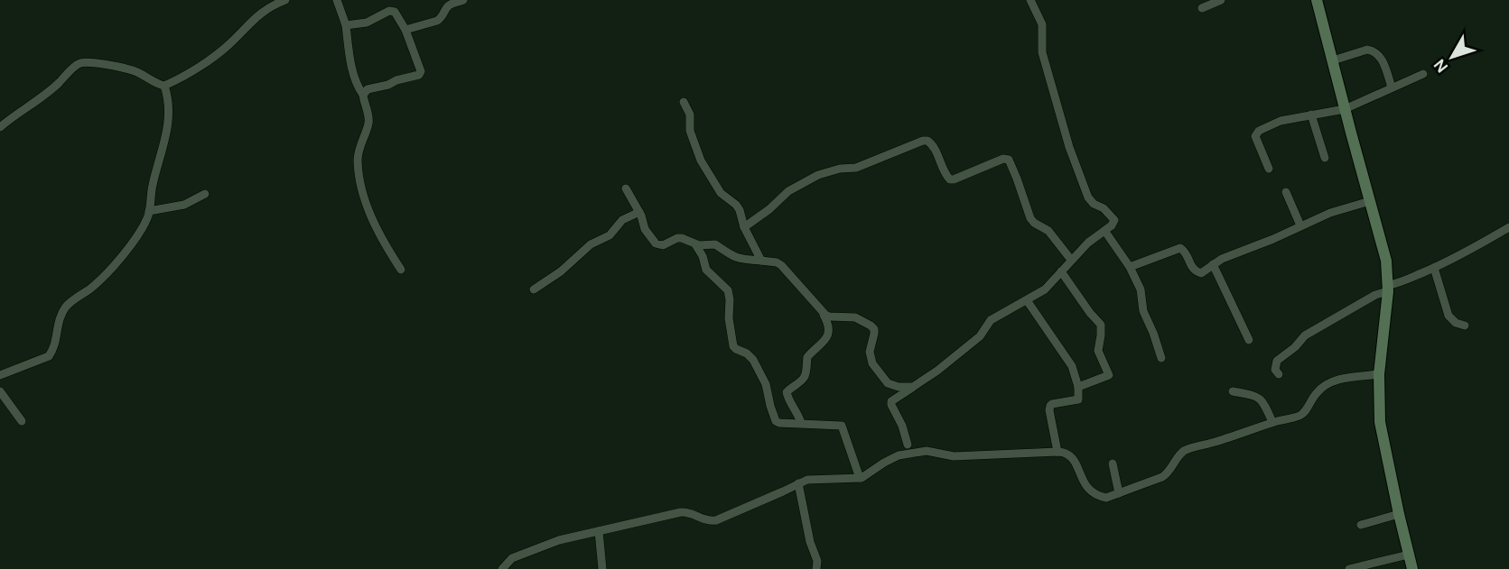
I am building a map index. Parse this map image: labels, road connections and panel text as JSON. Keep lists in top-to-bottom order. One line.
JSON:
{"north":"bottom left"}
